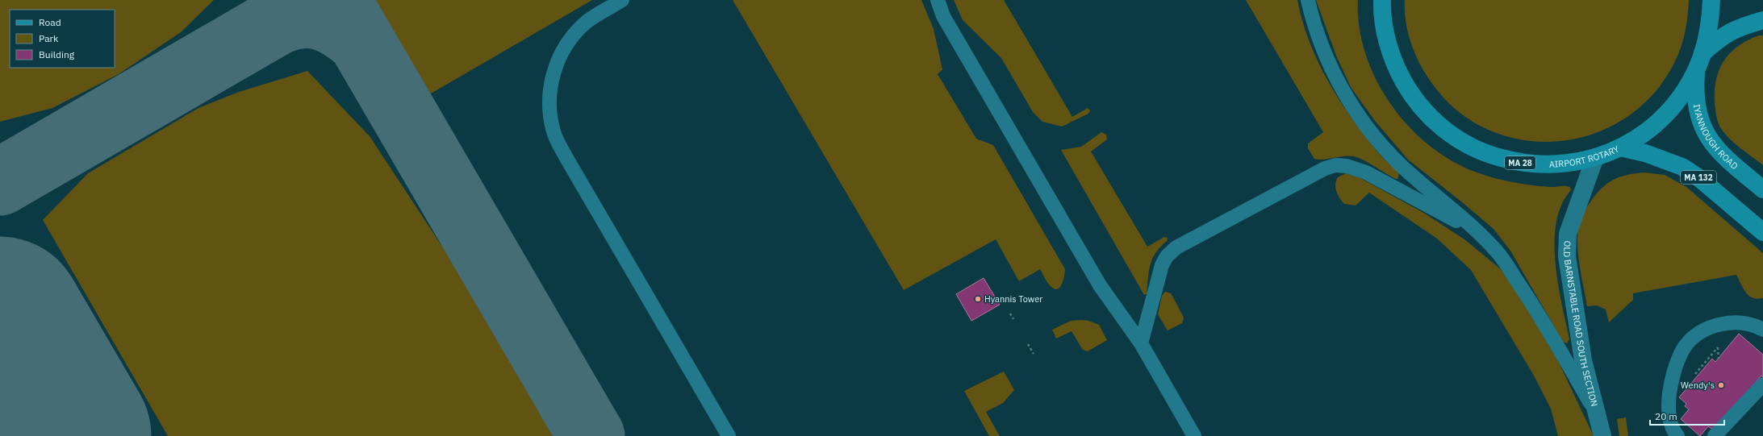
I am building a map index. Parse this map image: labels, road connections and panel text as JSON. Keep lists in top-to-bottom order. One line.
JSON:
{"streets":{"main road":["IYANNOUGH ROAD","AIRPORT ROTARY","MA 28","MA 132"],"street":["OLD BARNSTABLE ROAD SOUTH SECTION"]},"crossings":[["IYANNOUGH ROAD","AIRPORT ROTARY"],["AIRPORT ROTARY","MA 28"],["AIRPORT ROTARY","MA 132"],["AIRPORT ROTARY","OLD BARNSTABLE ROAD SOUTH SECTION"]],"places":["Hyannis Tower","Wendy's"],"legend":["Road","Park","Building"],"scale_bar":"20 m"}
